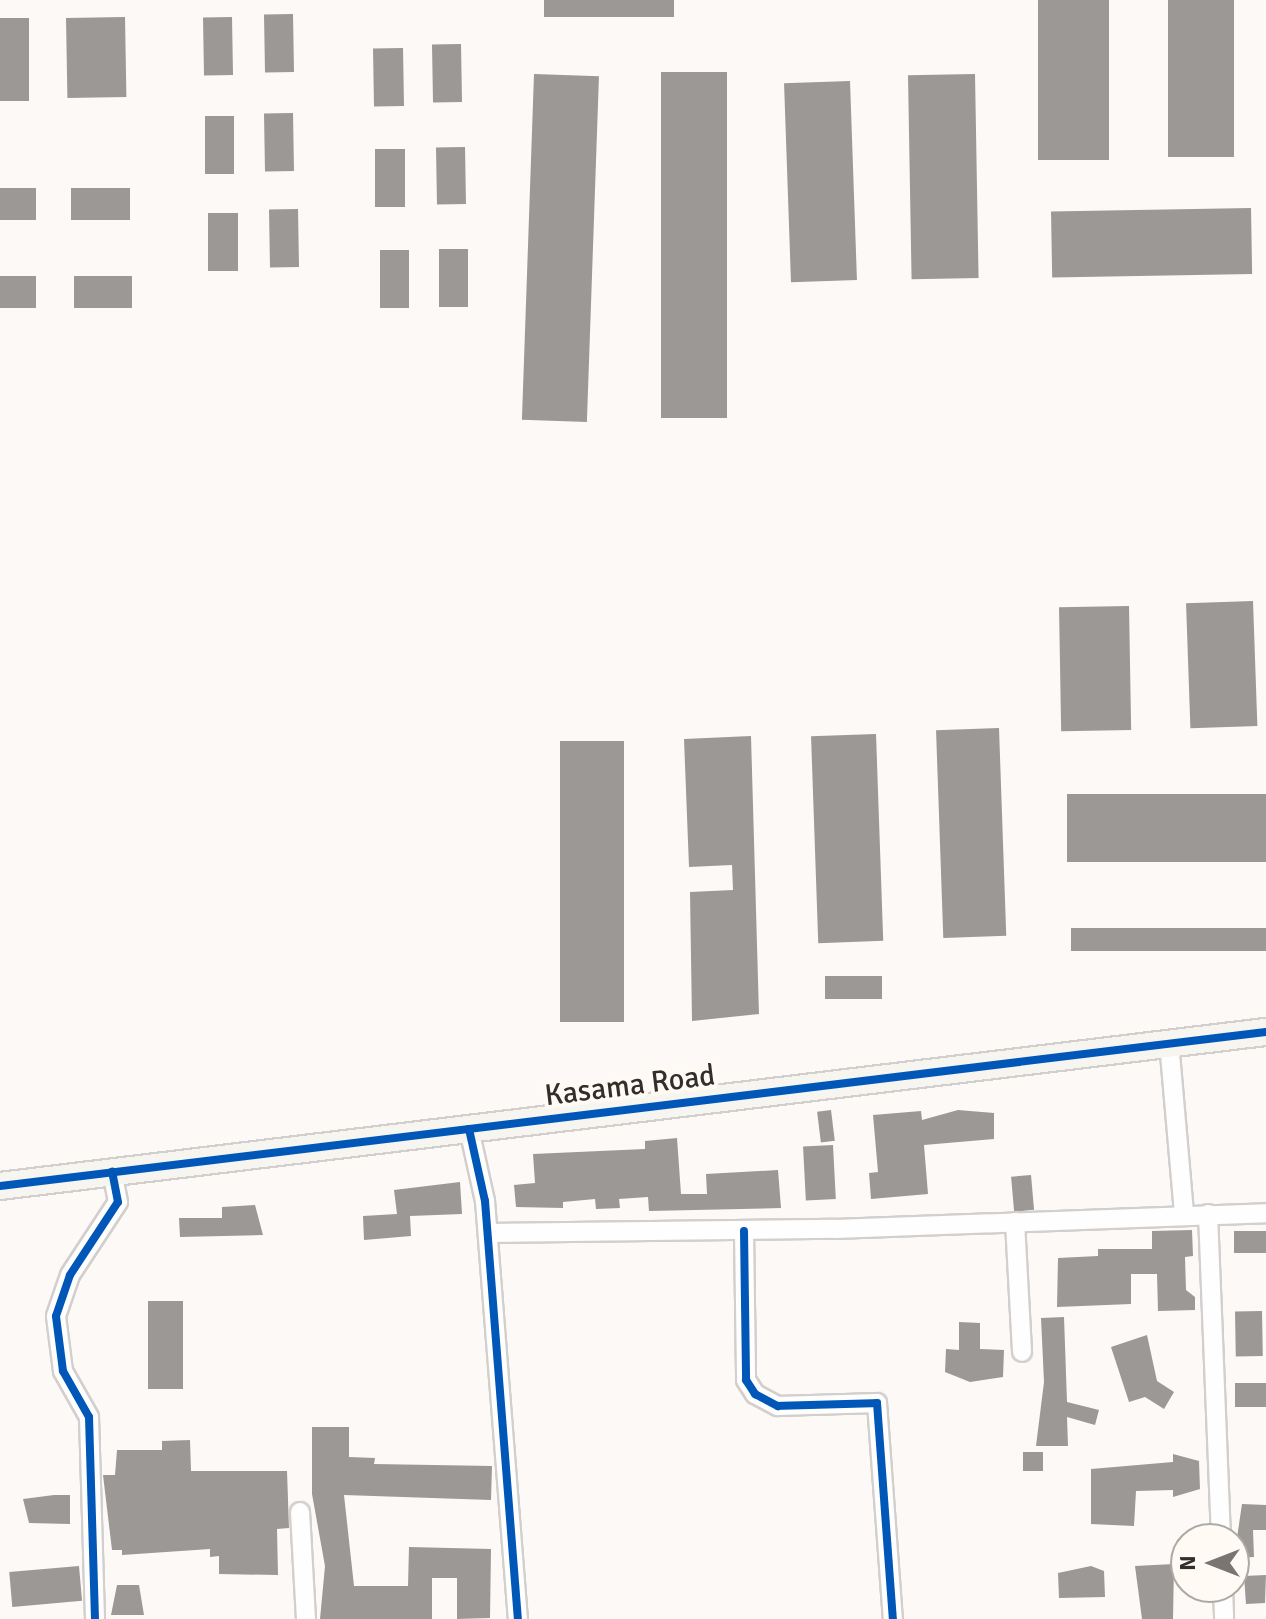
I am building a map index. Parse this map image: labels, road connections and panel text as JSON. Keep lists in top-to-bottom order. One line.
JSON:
{"streets":{"street":["Kasama Road"]},"north":"left"}
